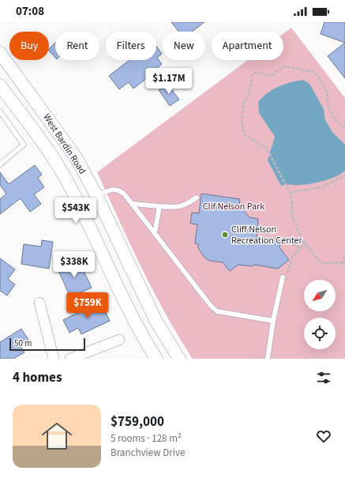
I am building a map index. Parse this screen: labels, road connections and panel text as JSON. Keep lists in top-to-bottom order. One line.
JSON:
{"streets":{"street":["West Bardin Road"]},"parks":["Clif Nelson Park"],"places":["Cliff Nelson Recreation Center"],"scale_bar":"50 m","north":"bottom left","page":{"status":"07:08","chip":["Buy","Rent","Filters","New","Apartment"],"price":["$1.17M","$543K","$338K","$759K"],"scale":"50 m","heading":"4 homes","list":[{"name":"$759,000","note":"5 rooms · 128 m² · Branchview Drive"}]}}
